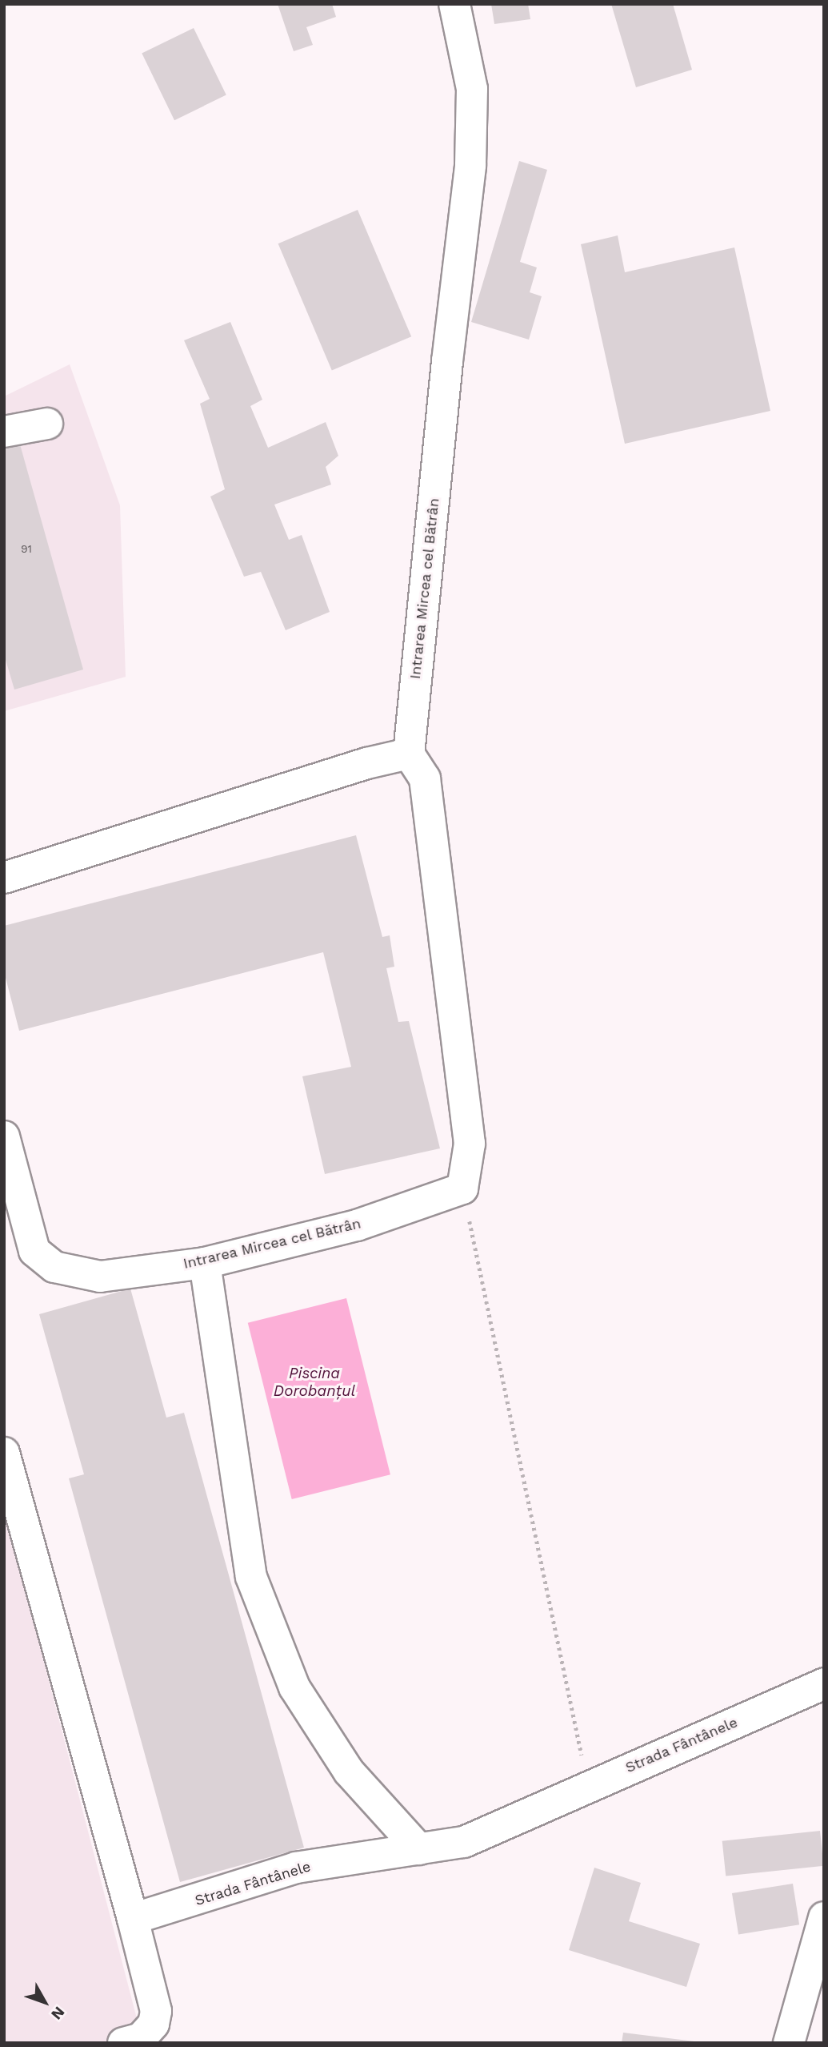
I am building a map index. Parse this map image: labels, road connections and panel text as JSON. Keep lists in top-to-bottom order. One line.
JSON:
{"streets":{"street":["Intrarea Mircea cel Bătrân","Strada Fântânele"]},"water":["Piscina Dorobanțul"],"house_numbers":["91"],"north":"bottom right"}
